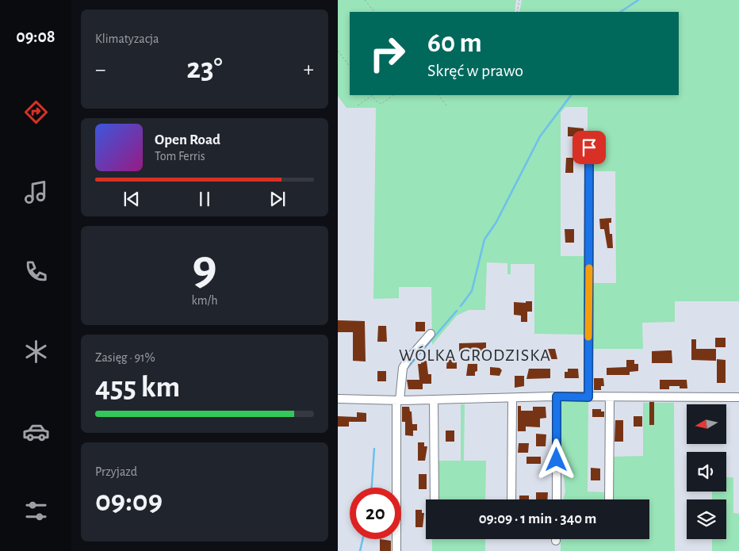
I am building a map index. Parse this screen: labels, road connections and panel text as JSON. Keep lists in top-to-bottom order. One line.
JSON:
{"districts":["WÓLKA GRODZISKA"],"north":"left","page":{"tabs":"09:08","tile":["Klimatyzacja",["9","km/h"],["Zasięg · 91%","455 km"],["Przyjazd","09:09"]],"turn":["60 m","Skręć w prawo"],"heat":["−","23°","+"],"song":["Open Road","Tom Ferris"],"limit":"20","trip":"09:09 · 1 min · 340 m"}}
